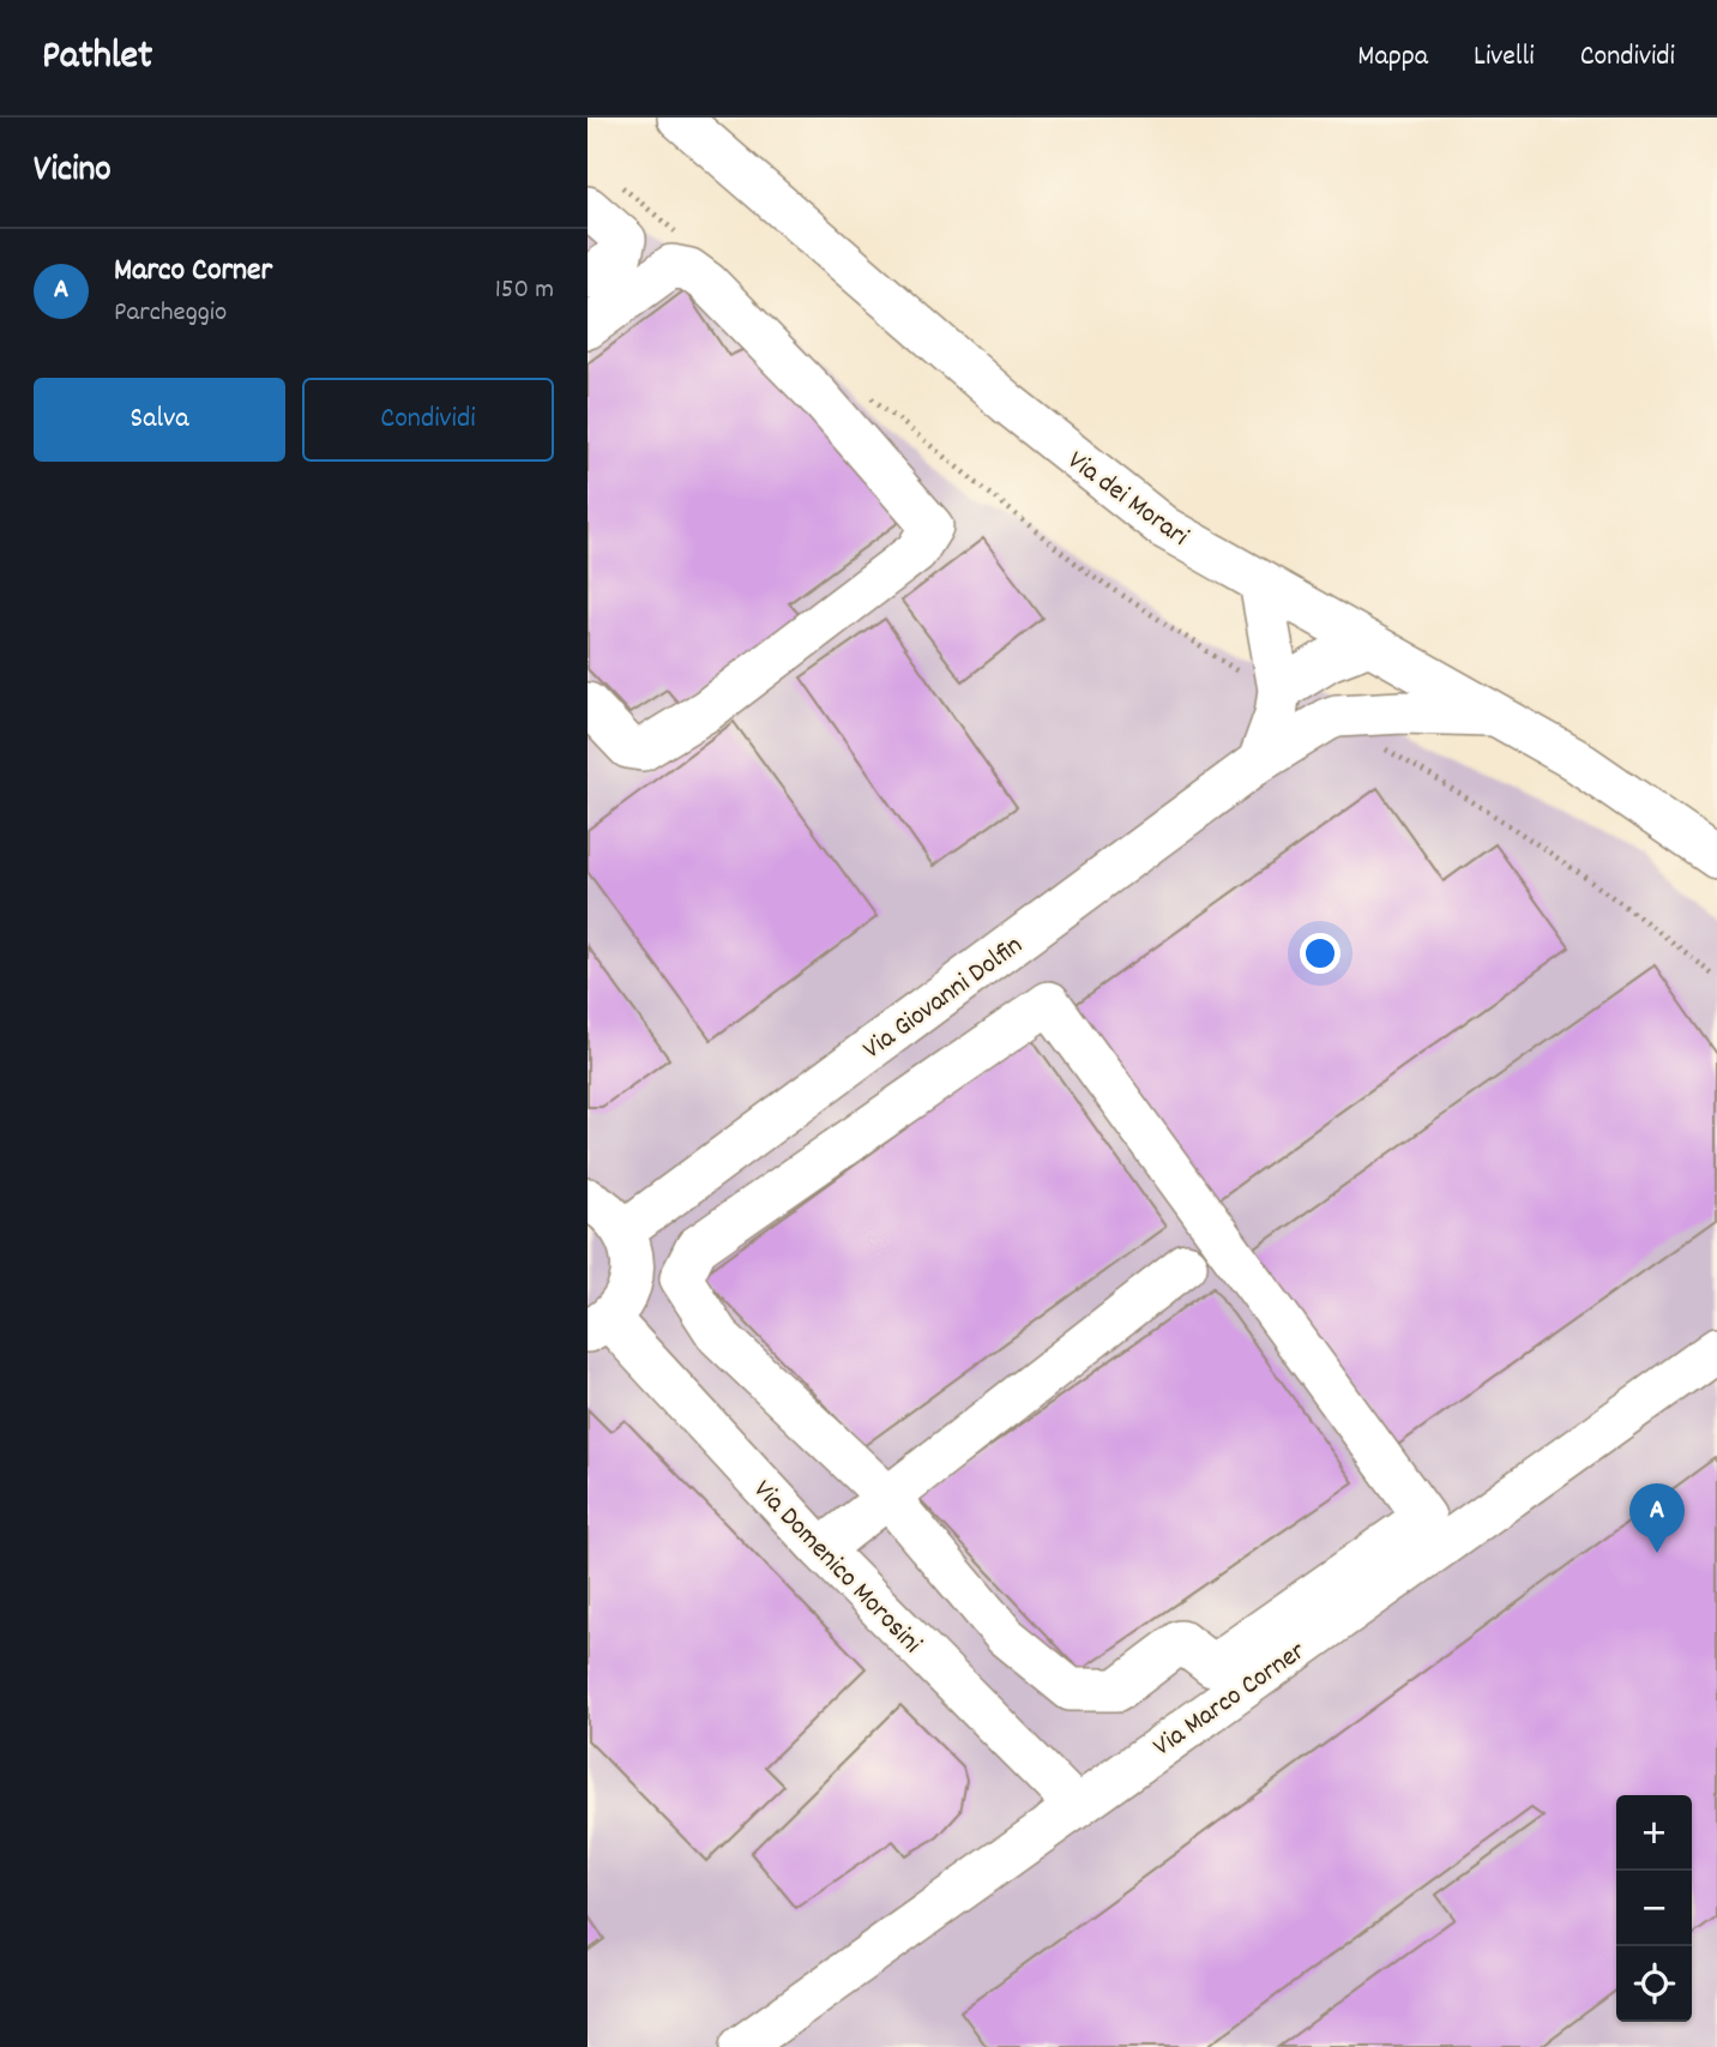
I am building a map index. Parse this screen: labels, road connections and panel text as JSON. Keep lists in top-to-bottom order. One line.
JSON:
{"streets":{"street":["Via dei Morari","Via Giovanni Dolfin","Via Domenico Morosini","Via Marco Corner"]},"crossings":[["Via dei Morari","Via Giovanni Dolfin"],["Via Domenico Morosini","Via Marco Corner"]],"page":{"header":"Pathlet","nav":["Mappa","Livelli","Condividi"],"heading":"Vicino","list":[{"mark":"A","name":"Marco Corner","note":"Parcheggio","value":"150 m"}],"buttons":["Salva","Condividi"],"pins":"A","map_buttons":["+","−"]}}
